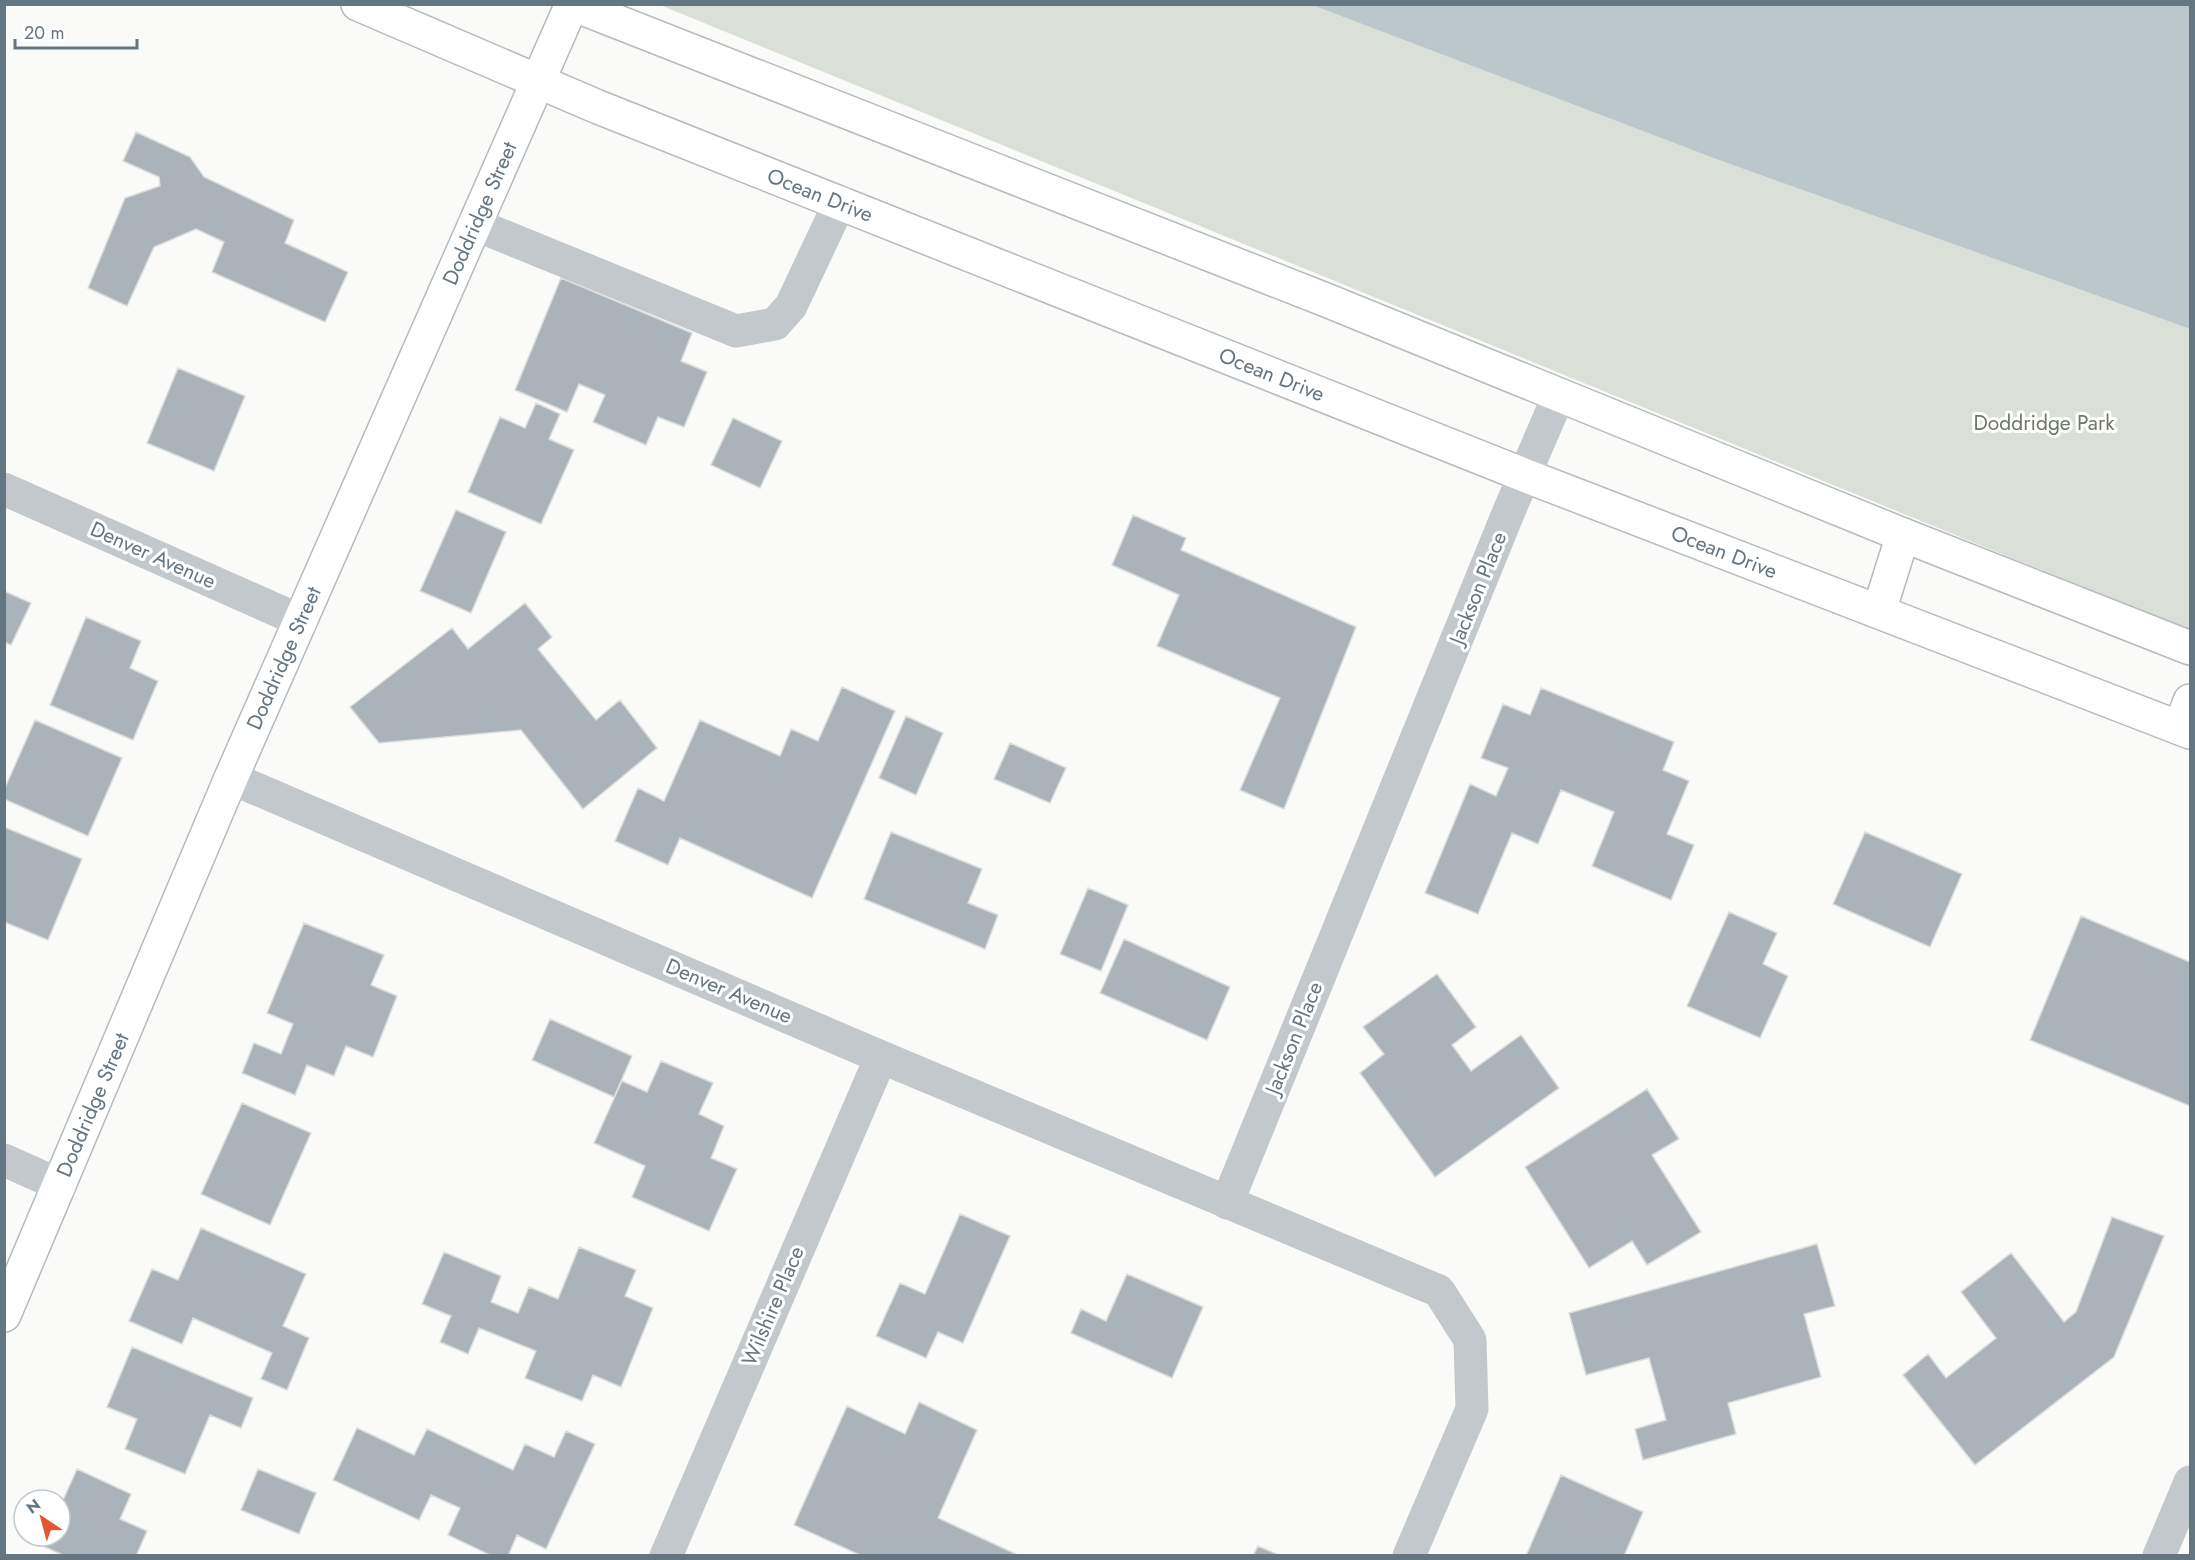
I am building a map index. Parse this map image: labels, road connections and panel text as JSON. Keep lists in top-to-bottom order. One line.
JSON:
{"streets":{"main road":["Ocean Drive","Doddridge Street"],"street":["Denver Avenue","Jackson Place","Wilshire Place"]},"crossings":[["Ocean Drive","Doddridge Street"],["Ocean Drive","Jackson Place"],["Doddridge Street","Denver Avenue"],["Denver Avenue","Jackson Place"],["Denver Avenue","Wilshire Place"]],"parks":["Doddridge Park"],"scale_bar":"20 m","north":"top left"}
